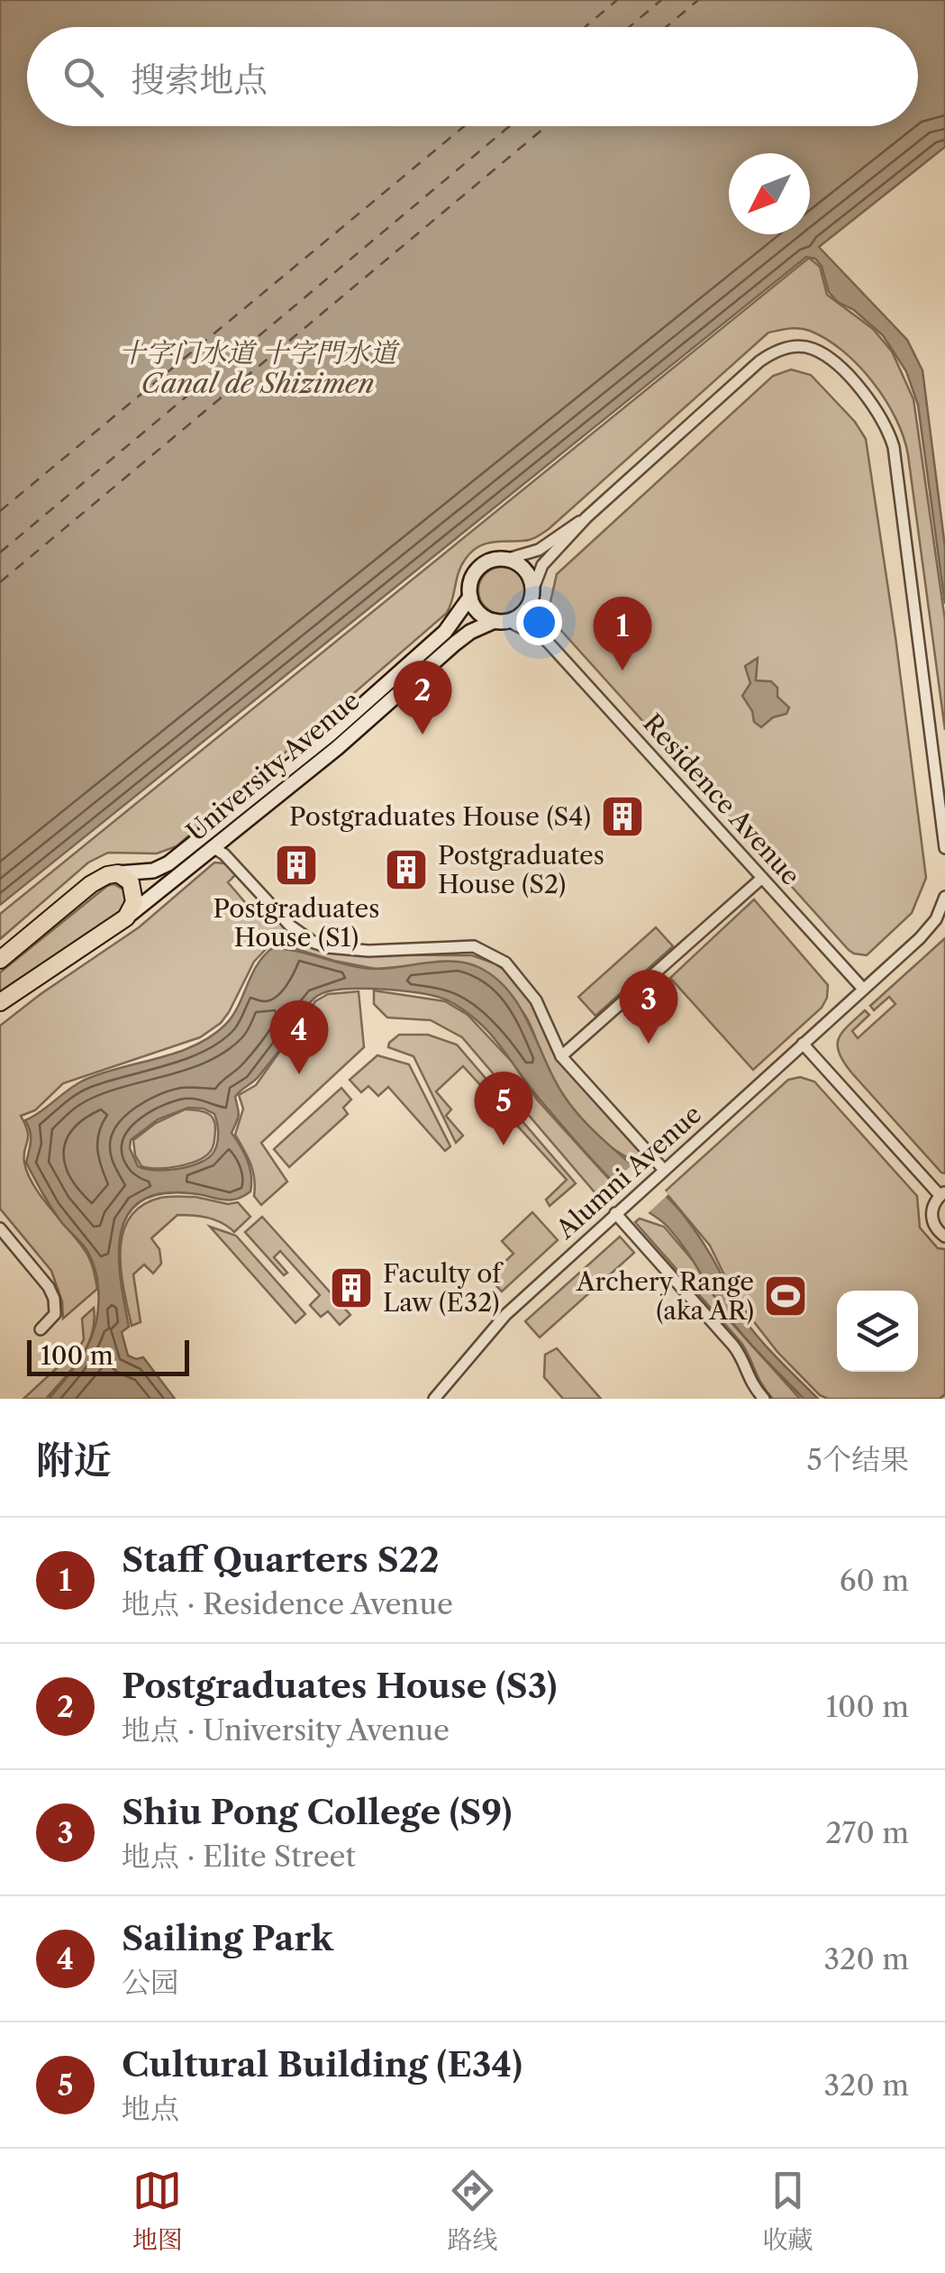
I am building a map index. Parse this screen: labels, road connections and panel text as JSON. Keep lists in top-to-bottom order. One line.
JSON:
{"streets":{"main road":["University Avenue"],"street":["Residence Avenue","Alumni Avenue"]},"crossings":[["University Avenue","Residence Avenue"],["Residence Avenue","Alumni Avenue"]],"water":["十字门水道 十字門水道 Canal de Shizimen"],"places":{"building":["Postgraduates House (S4)","Postgraduates House (S1)","Postgraduates House (S2)","Faculty of Law (E32)"],"sports":["Archery Range (aka AR)"]},"scale_bar":"100 m","north":"bottom left","page":{"search":"搜索地点","pins":["1","2","3","4","5"],"scale":"100 m","heading":["附近","5个结果"],"list":[{"mark":"1","name":"Staff Quarters S22","note":"地点 · Residence Avenue","value":"60 m"},{"mark":"2","name":"Postgraduates House (S3)","note":"地点 · University Avenue","value":"100 m"},{"mark":"3","name":"Shiu Pong College (S9)","note":"地点 · Elite Street","value":"270 m"},{"mark":"4","name":"Sailing Park","note":"公园","value":"320 m"},{"mark":"5","name":"Cultural Building (E34)","note":"地点","value":"320 m"}],"nav":["地图","路线","收藏"]}}
